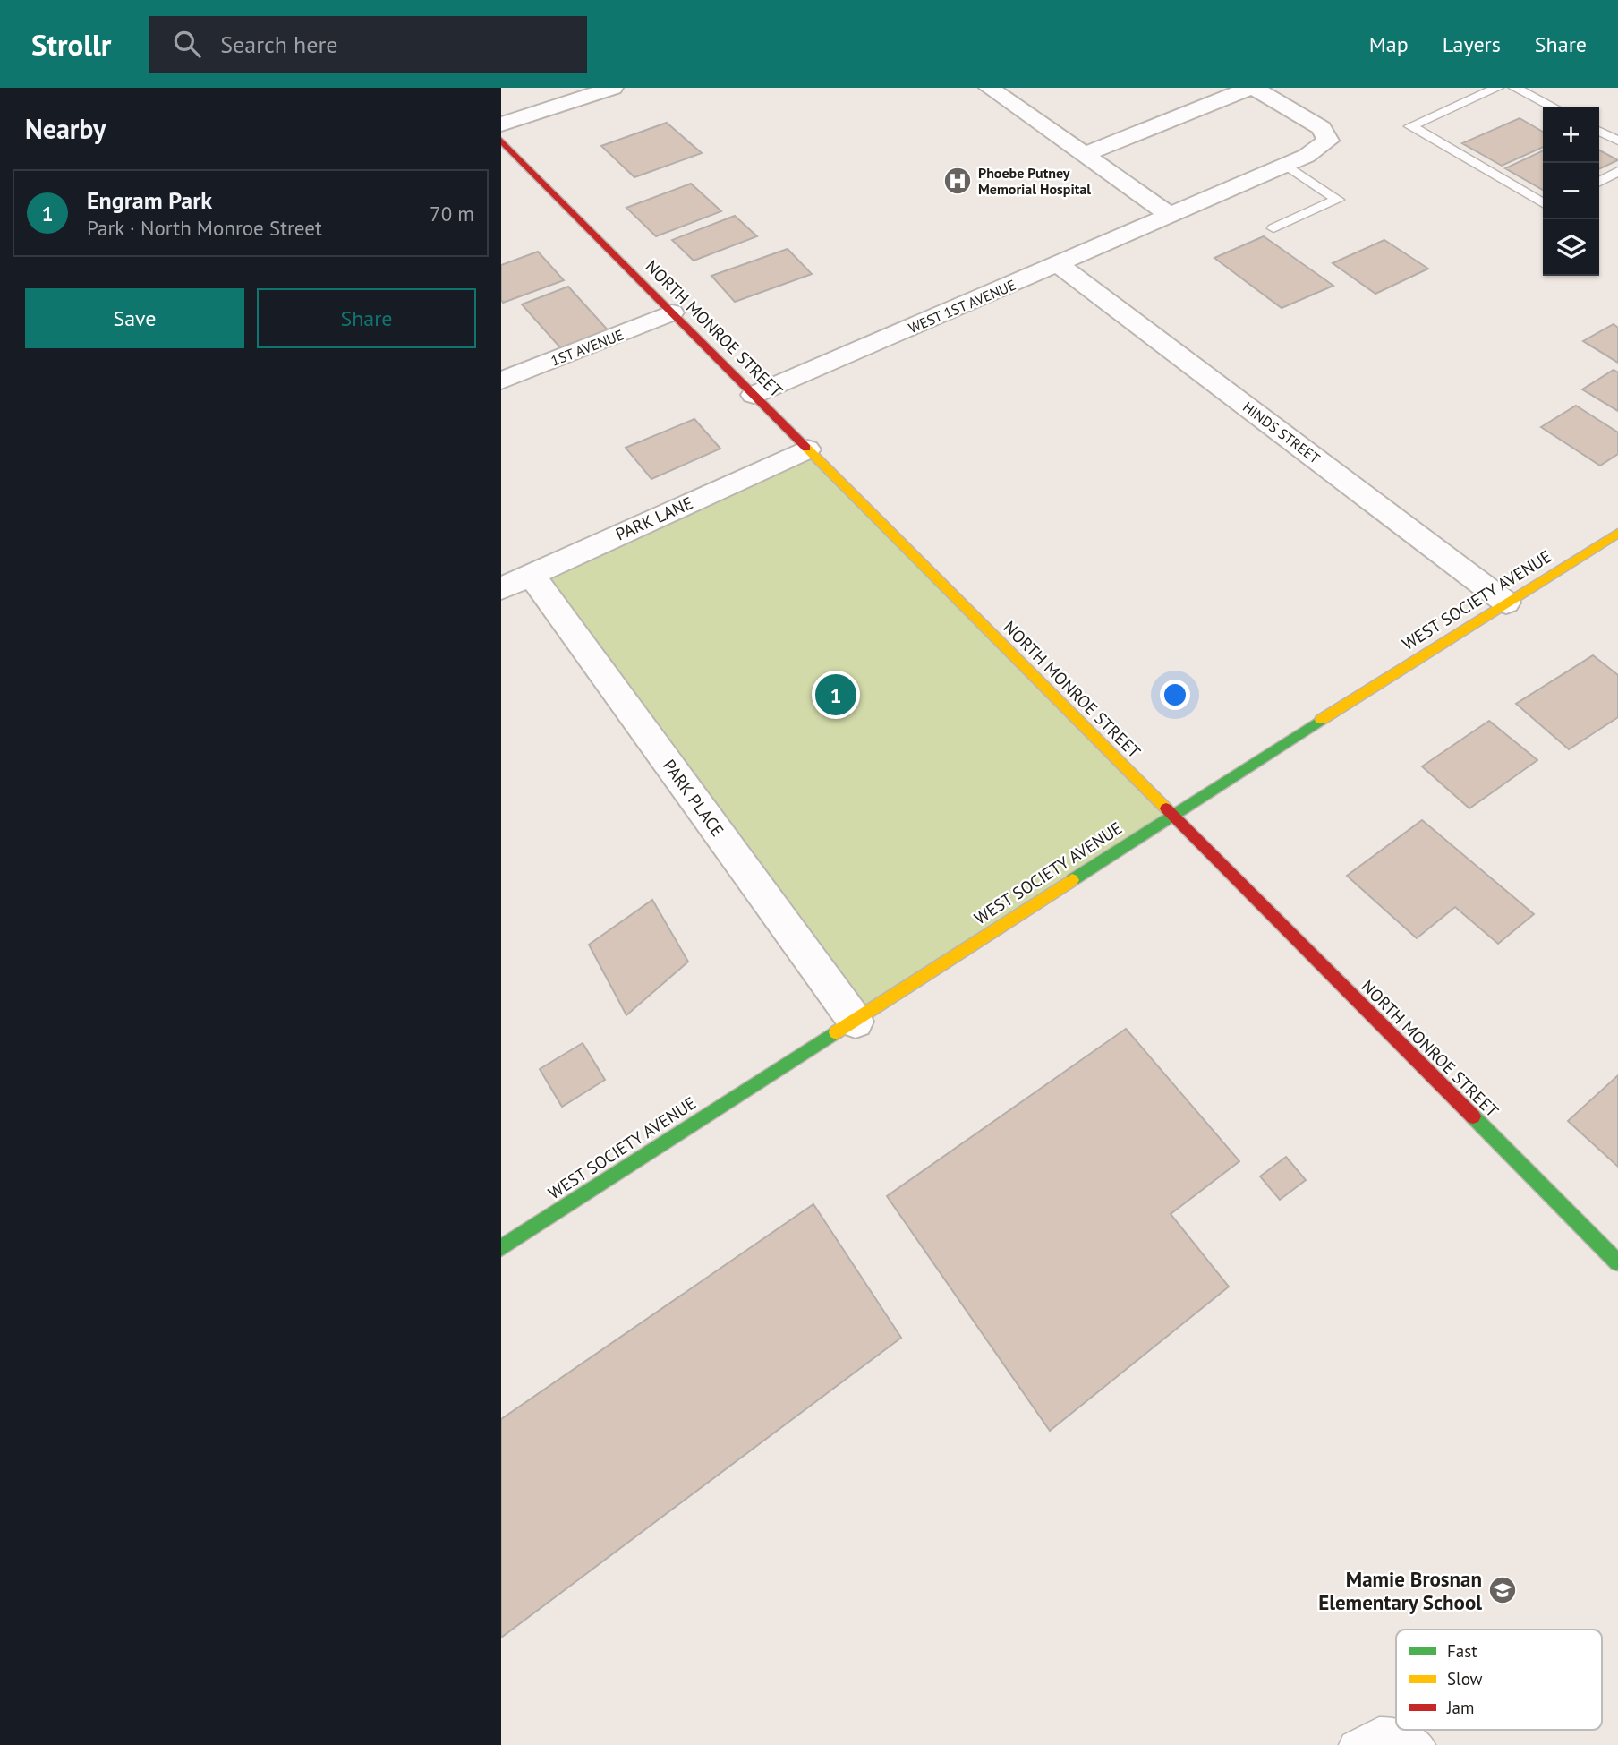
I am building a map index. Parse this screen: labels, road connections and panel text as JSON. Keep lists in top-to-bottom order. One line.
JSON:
{"streets":{"main road":["NORTH MONROE STREET","WEST SOCIETY AVENUE"],"street":["WEST 1ST AVENUE","1ST AVENUE","HINDS STREET","PARK LANE","PARK PLACE"]},"crossings":[["WEST 1ST AVENUE","NORTH MONROE STREET"],["WEST 1ST AVENUE","HINDS STREET"],["NORTH MONROE STREET","1ST AVENUE"],["NORTH MONROE STREET","PARK LANE"],["NORTH MONROE STREET","WEST SOCIETY AVENUE"],["HINDS STREET","WEST SOCIETY AVENUE"],["PARK LANE","PARK PLACE"],["WEST SOCIETY AVENUE","PARK PLACE"]],"places":{"hospital":["Phoebe Putney Memorial Hospital"],"school or university":["Mamie Brosnan Elementary School"]},"legend":["Fast","Slow","Jam"],"page":{"header":"Strollr","search":"Search here","nav":["Map","Layers","Share"],"heading":"Nearby","map_buttons":["+","−"],"list":[{"mark":"1","name":"Engram Park","note":"Park · North Monroe Street","value":"70 m"}],"buttons":["Save","Share"],"pins":"1"}}
